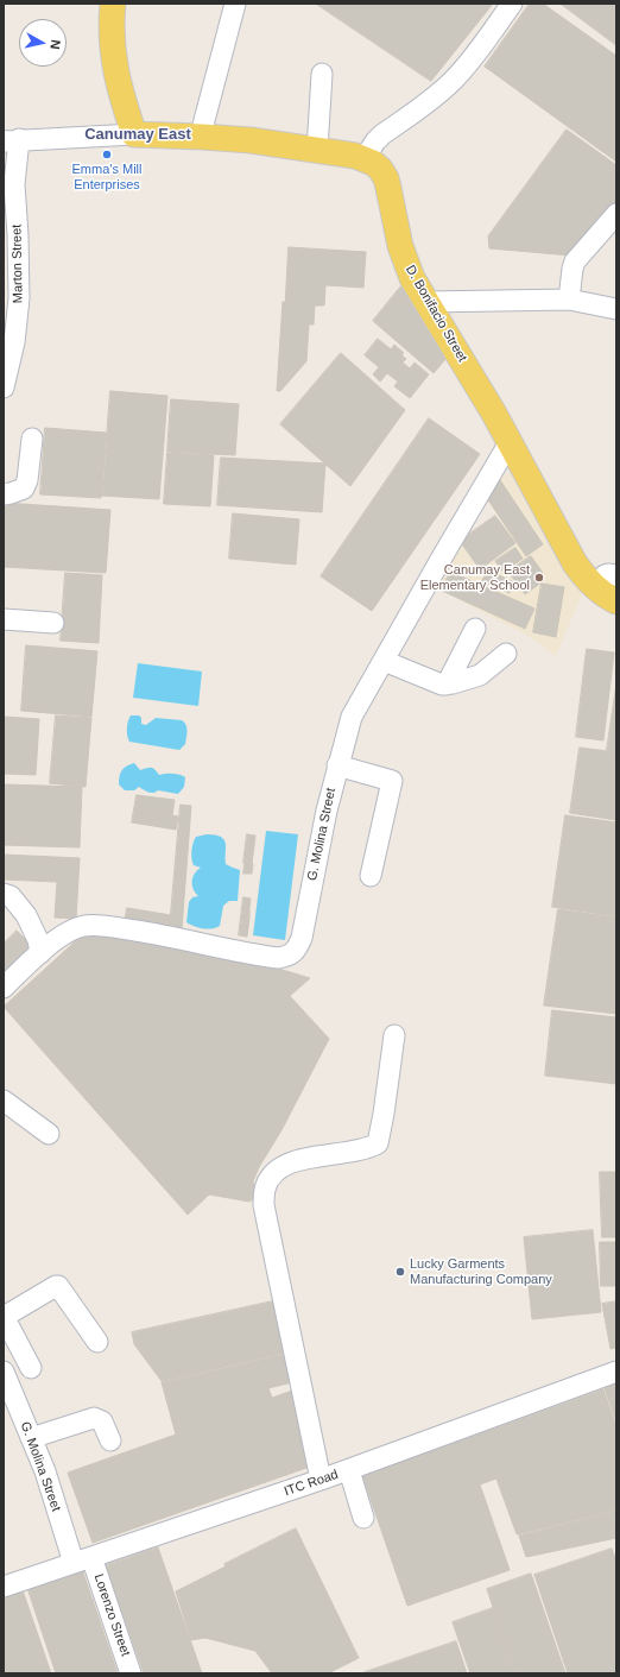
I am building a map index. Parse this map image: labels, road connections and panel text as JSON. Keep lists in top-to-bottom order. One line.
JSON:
{"streets":{"main road":["D. Bonifacio Street"],"street":["Marton Street","G. Molina Street","ITC Road","Lorenzo Street"]},"crossings":[["D. Bonifacio Street","G. Molina Street"],["G. Molina Street","ITC Road"],["G. Molina Street","Lorenzo Street"],["ITC Road","Lorenzo Street"]],"districts":["Canumay East"],"places":["Emma's Mill Enterprises","Canumay East Elementary School","Lucky Garments Manufacturing Company"],"north":"right"}
